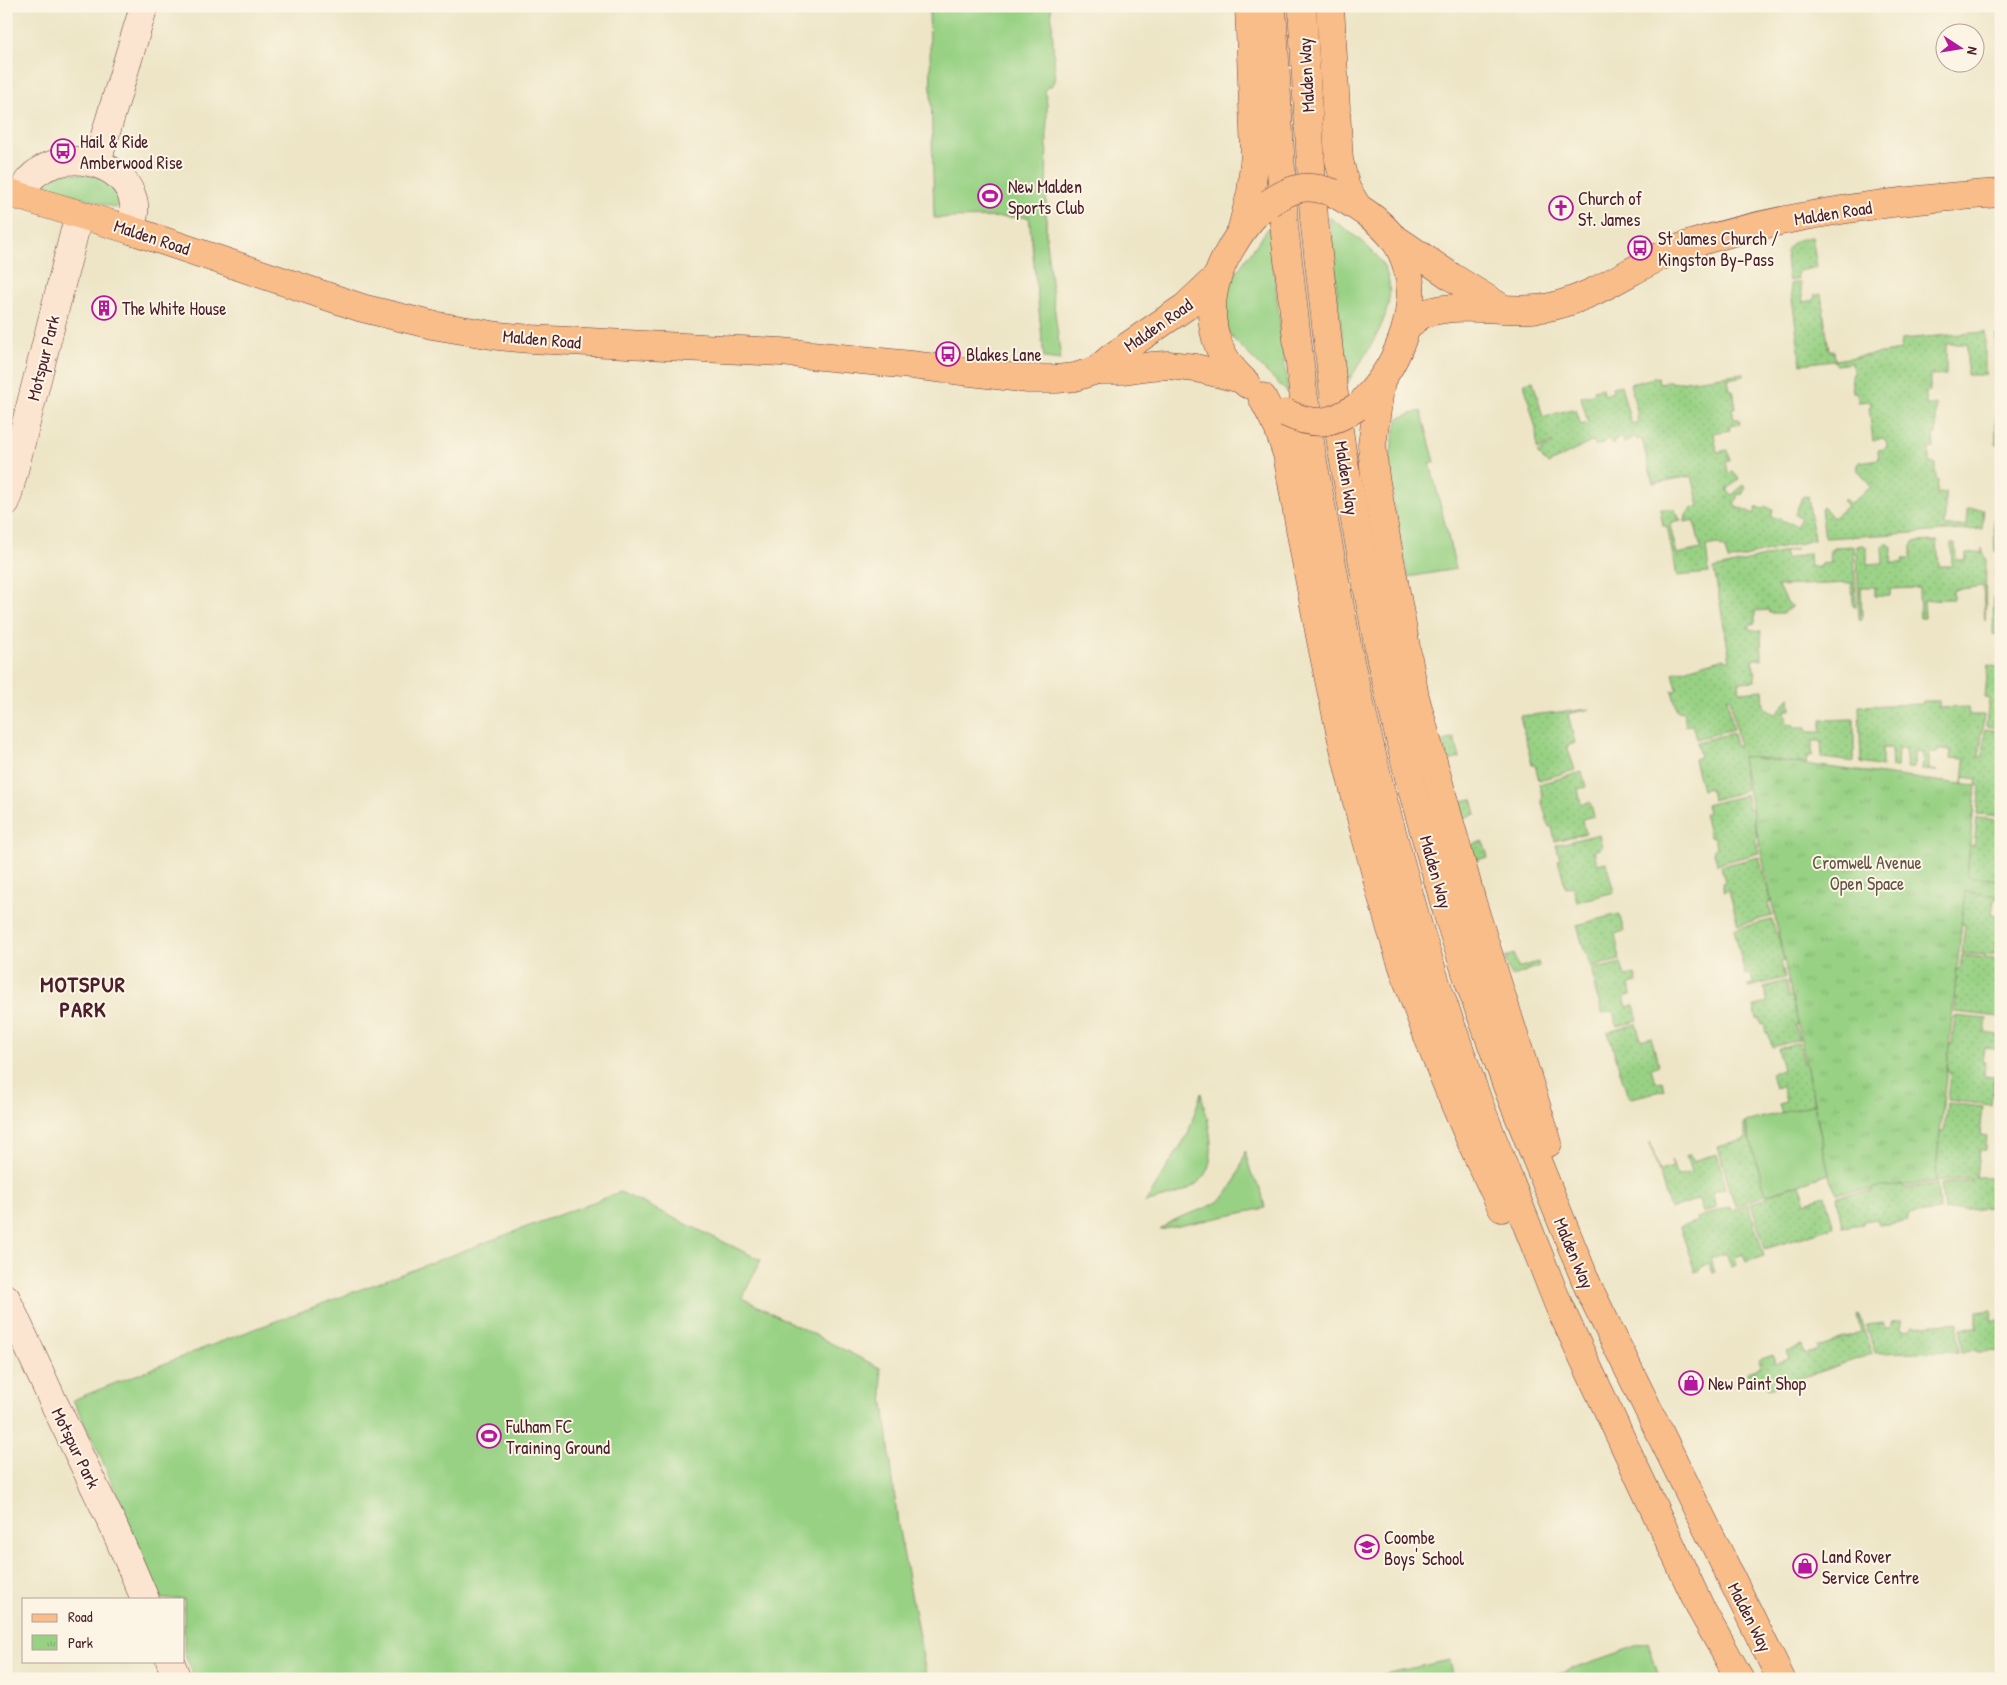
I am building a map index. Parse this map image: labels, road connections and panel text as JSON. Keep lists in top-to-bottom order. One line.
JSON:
{"streets":{"main road":["Malden Way","Malden Road"],"street":["Motspur Park"]},"crossings":[["Malden Road","Motspur Park"]],"districts":["MOTSPUR PARK"],"parks":["Cromwell Avenue Open Space"],"places":{"bus stop":["Hail & Ride Amberwood Rise","St James Church / Kingston By-Pass","Blakes Lane"],"sports":["New Malden Sports Club","Fulham FC Training Ground"],"church":["Church of St. James"],"building":["The White House"],"shop":["New Paint Shop","Land Rover Service Centre"],"school or university":["Coombe Boys' School"]},"legend":["Road","Park"],"north":"right"}
